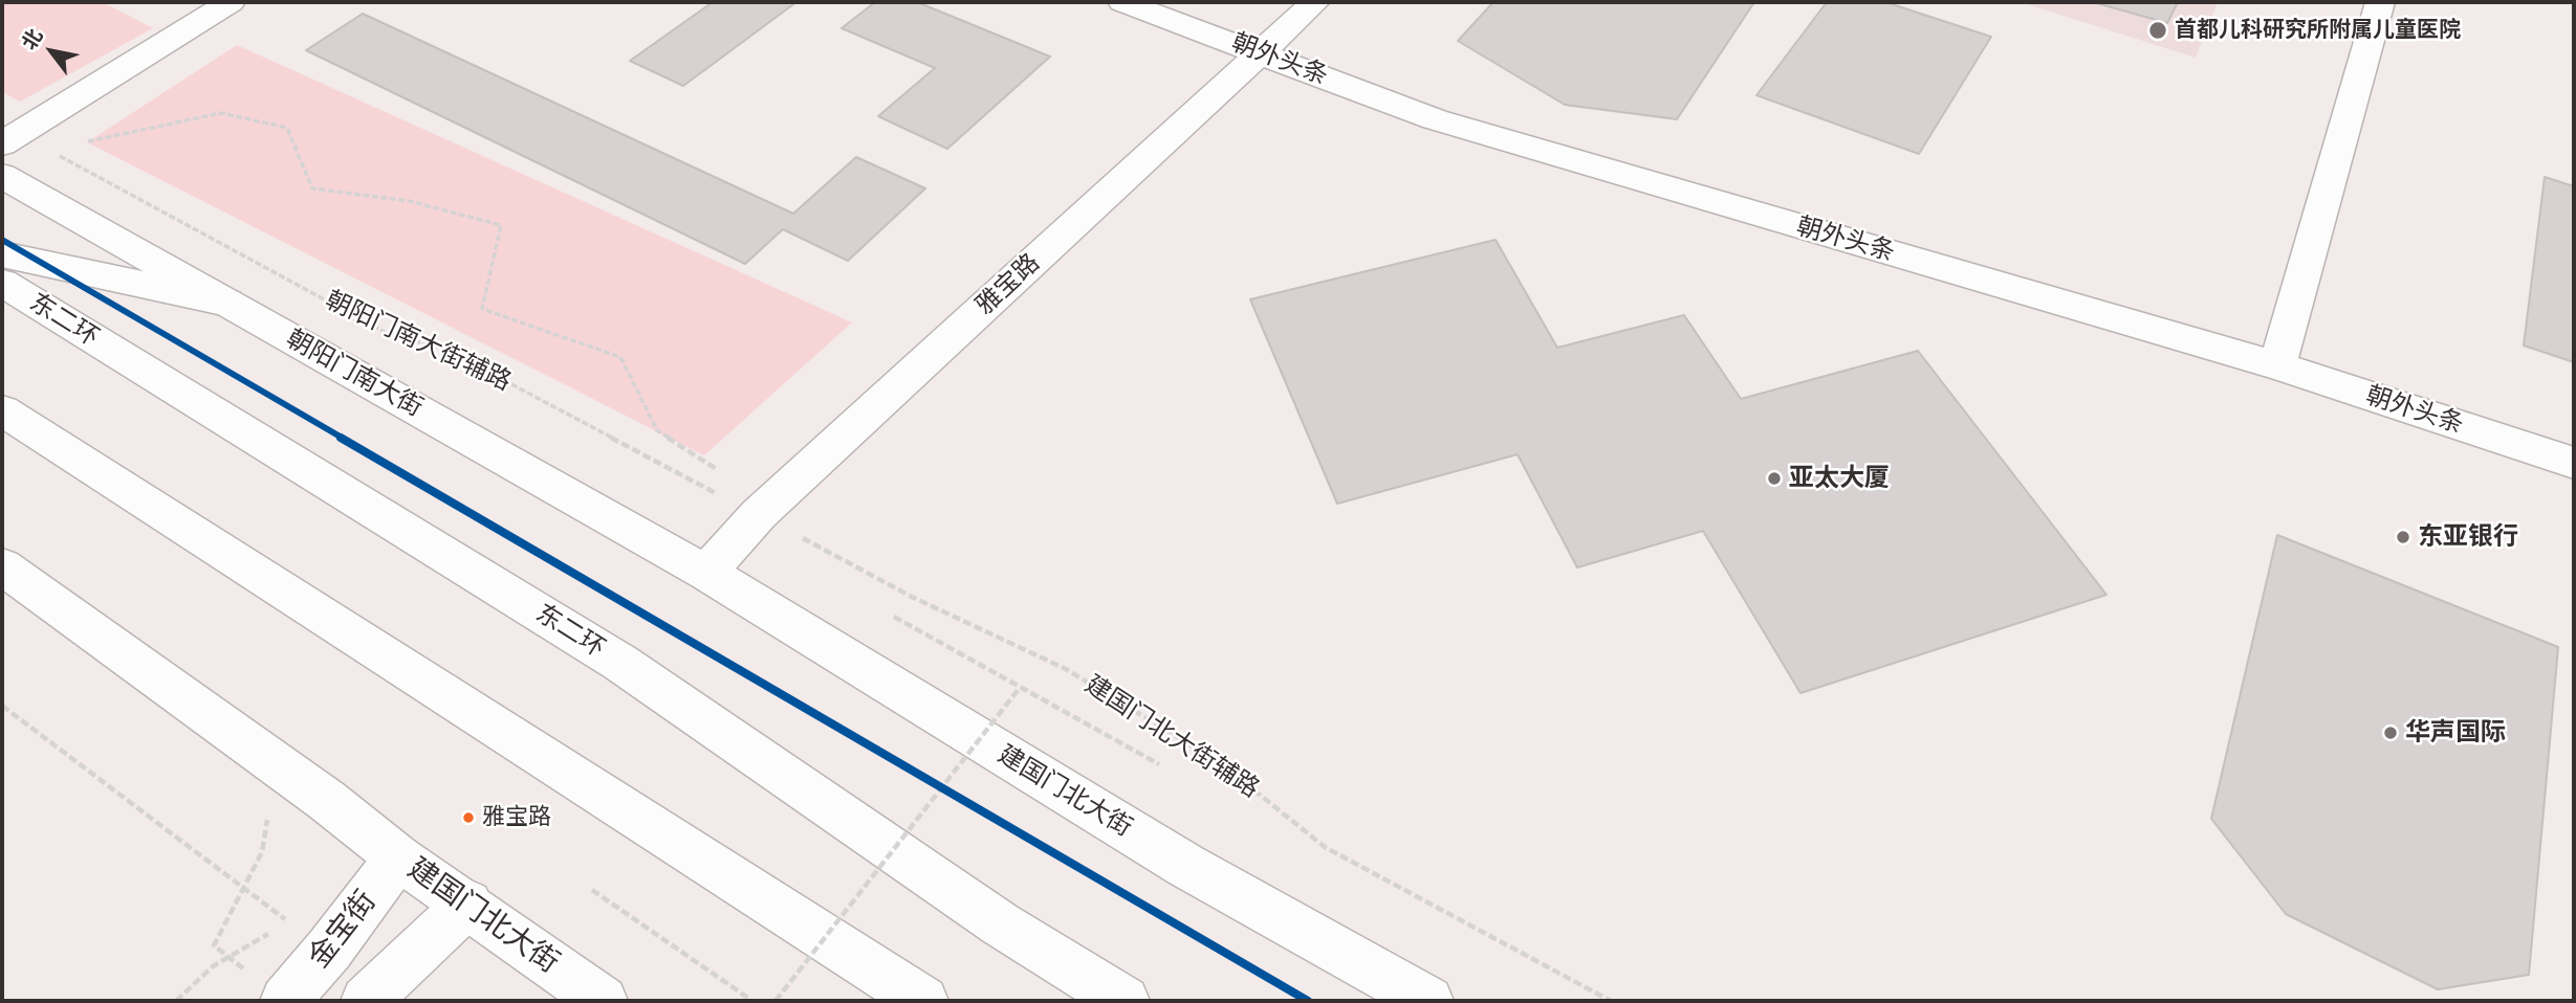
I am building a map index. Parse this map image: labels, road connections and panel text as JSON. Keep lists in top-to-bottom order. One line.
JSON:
{"streets":{"main road":["朝外头条","雅宝路","东二环","朝阳门南大街","建国门北大街","金宝街"],"path":["朝阳门南大街辅路","建国门北大街辅路"]},"crossings":[["朝外头条","雅宝路"],["雅宝路","朝阳门南大街辅路"],["雅宝路","朝阳门南大街"],["雅宝路","建国门北大街辅路"],["雅宝路","建国门北大街"],["朝阳门南大街辅路","建国门北大街辅路"],["朝阳门南大街","建国门北大街"],["建国门北大街","金宝街"]],"places":["首都儿科研究所附属儿童医院","亚太大厦","东亚银行","华声国际","雅宝路"],"north":"top left"}
